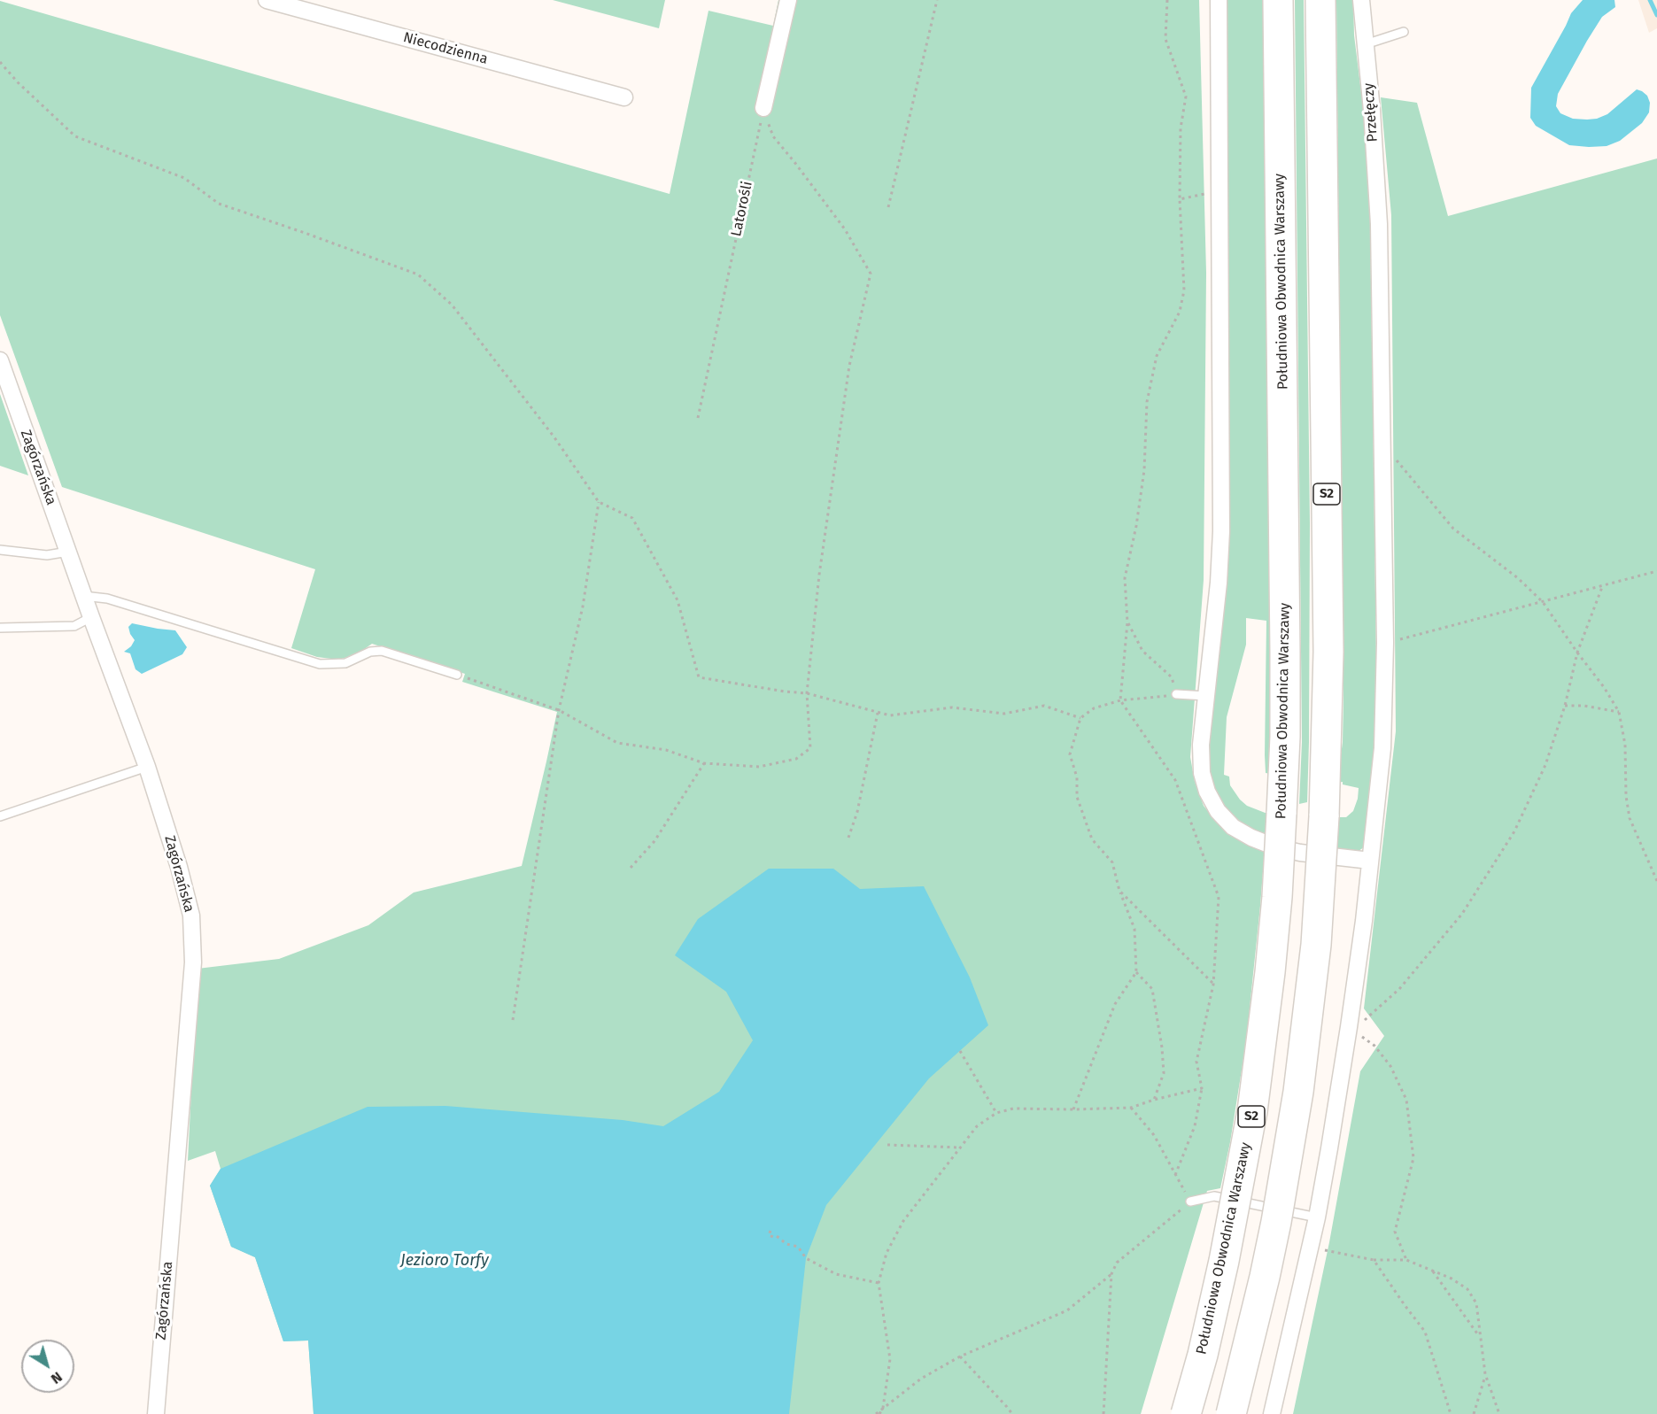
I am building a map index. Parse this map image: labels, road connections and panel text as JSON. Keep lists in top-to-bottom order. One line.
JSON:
{"streets":{"highway":["Południowa Obwodnica Warszawy","S2"],"street":["Niecodzienna","Przełęczy","Zagórzańska"],"path":["Latorośli"]},"water":["Jezioro Torfy"],"north":"bottom right"}
